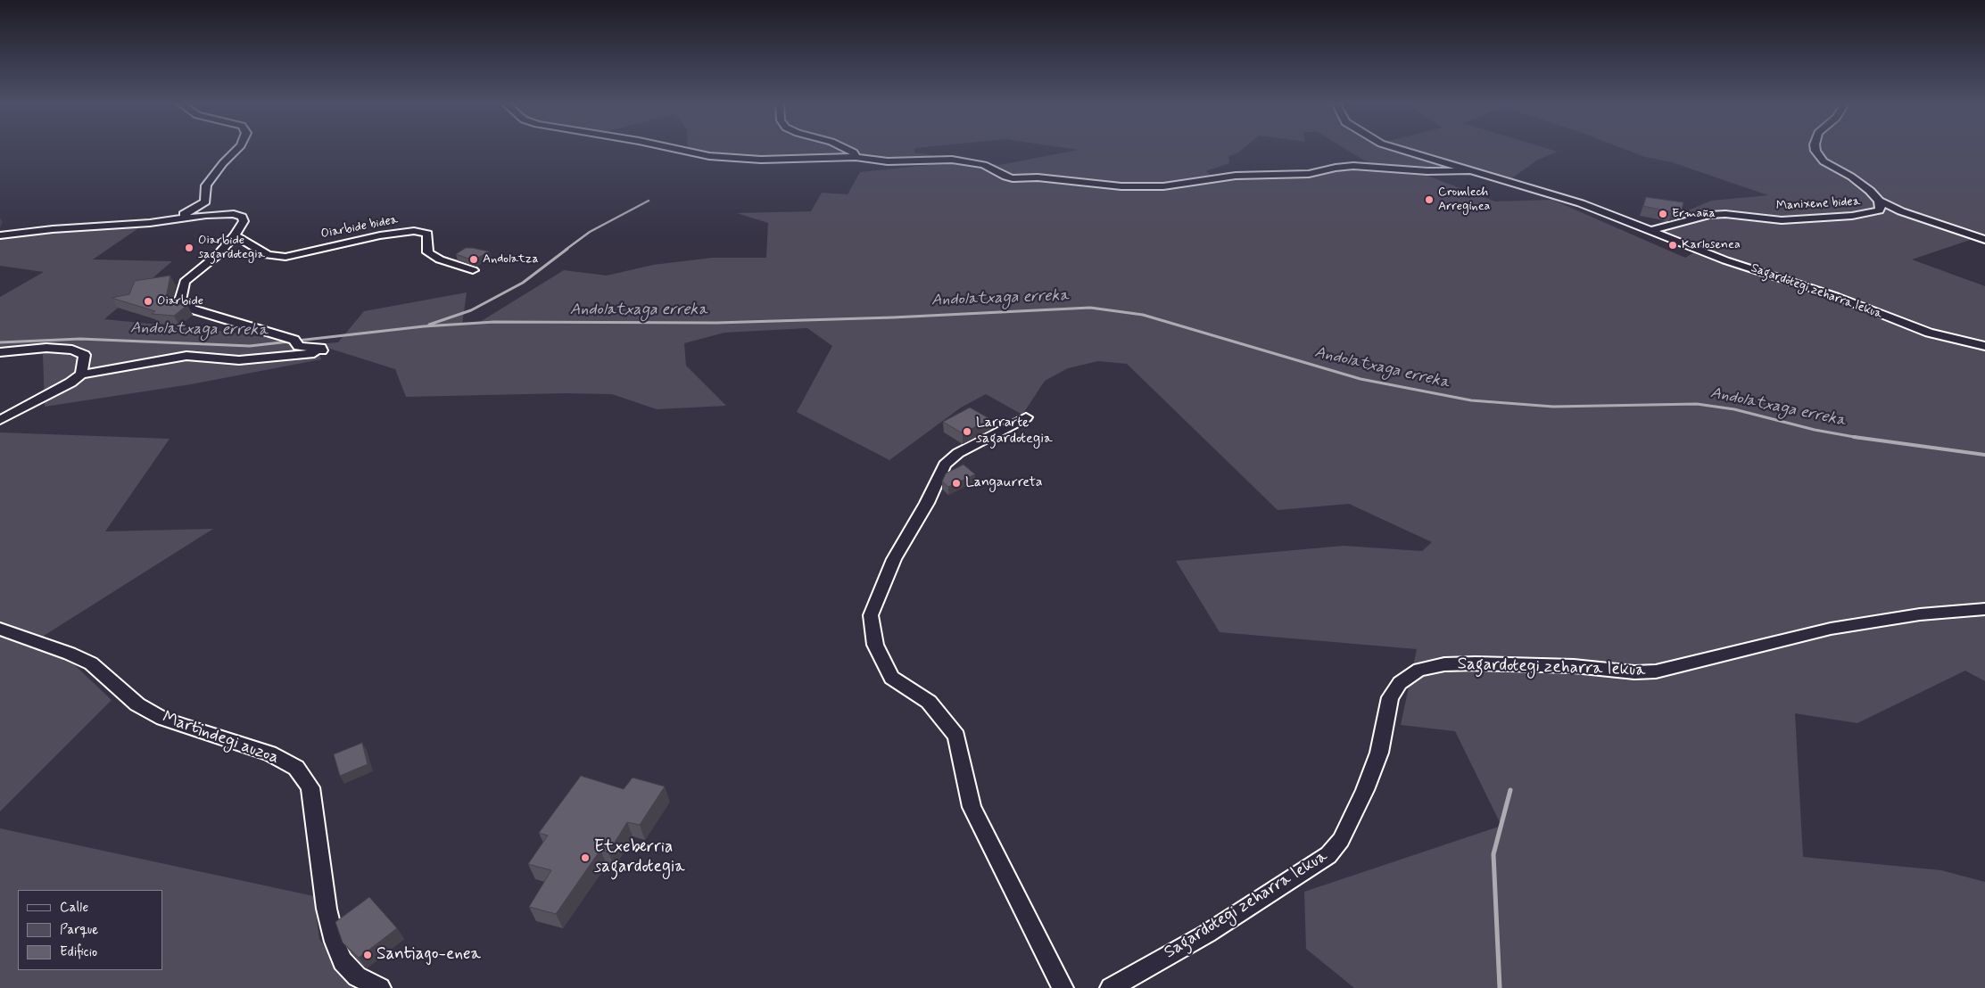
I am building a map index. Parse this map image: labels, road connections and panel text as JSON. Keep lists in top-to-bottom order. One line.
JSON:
{"streets":{"street":["Manixene bidea","Oiarbide bidea","Sagardotegi zeharra lekua","Martindegi auzoa"]},"crossings":[["Manixene bidea","Sagardotegi zeharra lekua"]],"water":["Andolatxaga erreka"],"places":["Cromlech Arreginea","Ermaña","Karlosenea","Oiarbide sagardotegia","Andolatza","Oiarbide","Larrarte sagardotegia","Langaurreta","Etxeberria sagardotegia","Santiago-enea"],"legend":["Calle","Parque","Edificio"]}
